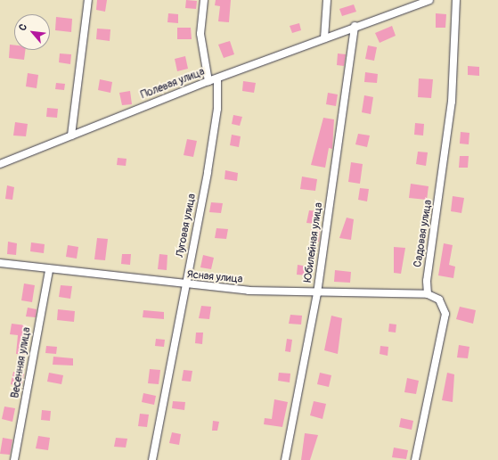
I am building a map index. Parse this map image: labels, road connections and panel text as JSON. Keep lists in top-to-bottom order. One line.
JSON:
{"streets":{"street":["Полевая улица","Луговая улица","Садовая улица","Юбилейная улица","Ясная улица","Весенняя улица"]},"crossings":[["Полевая улица","Луговая улица"],["Полевая улица","Юбилейная улица"],["Луговая улица","Ясная улица"],["Садовая улица","Ясная улица"],["Юбилейная улица","Ясная улица"],["Ясная улица","Весенняя улица"]],"north":"top left"}
